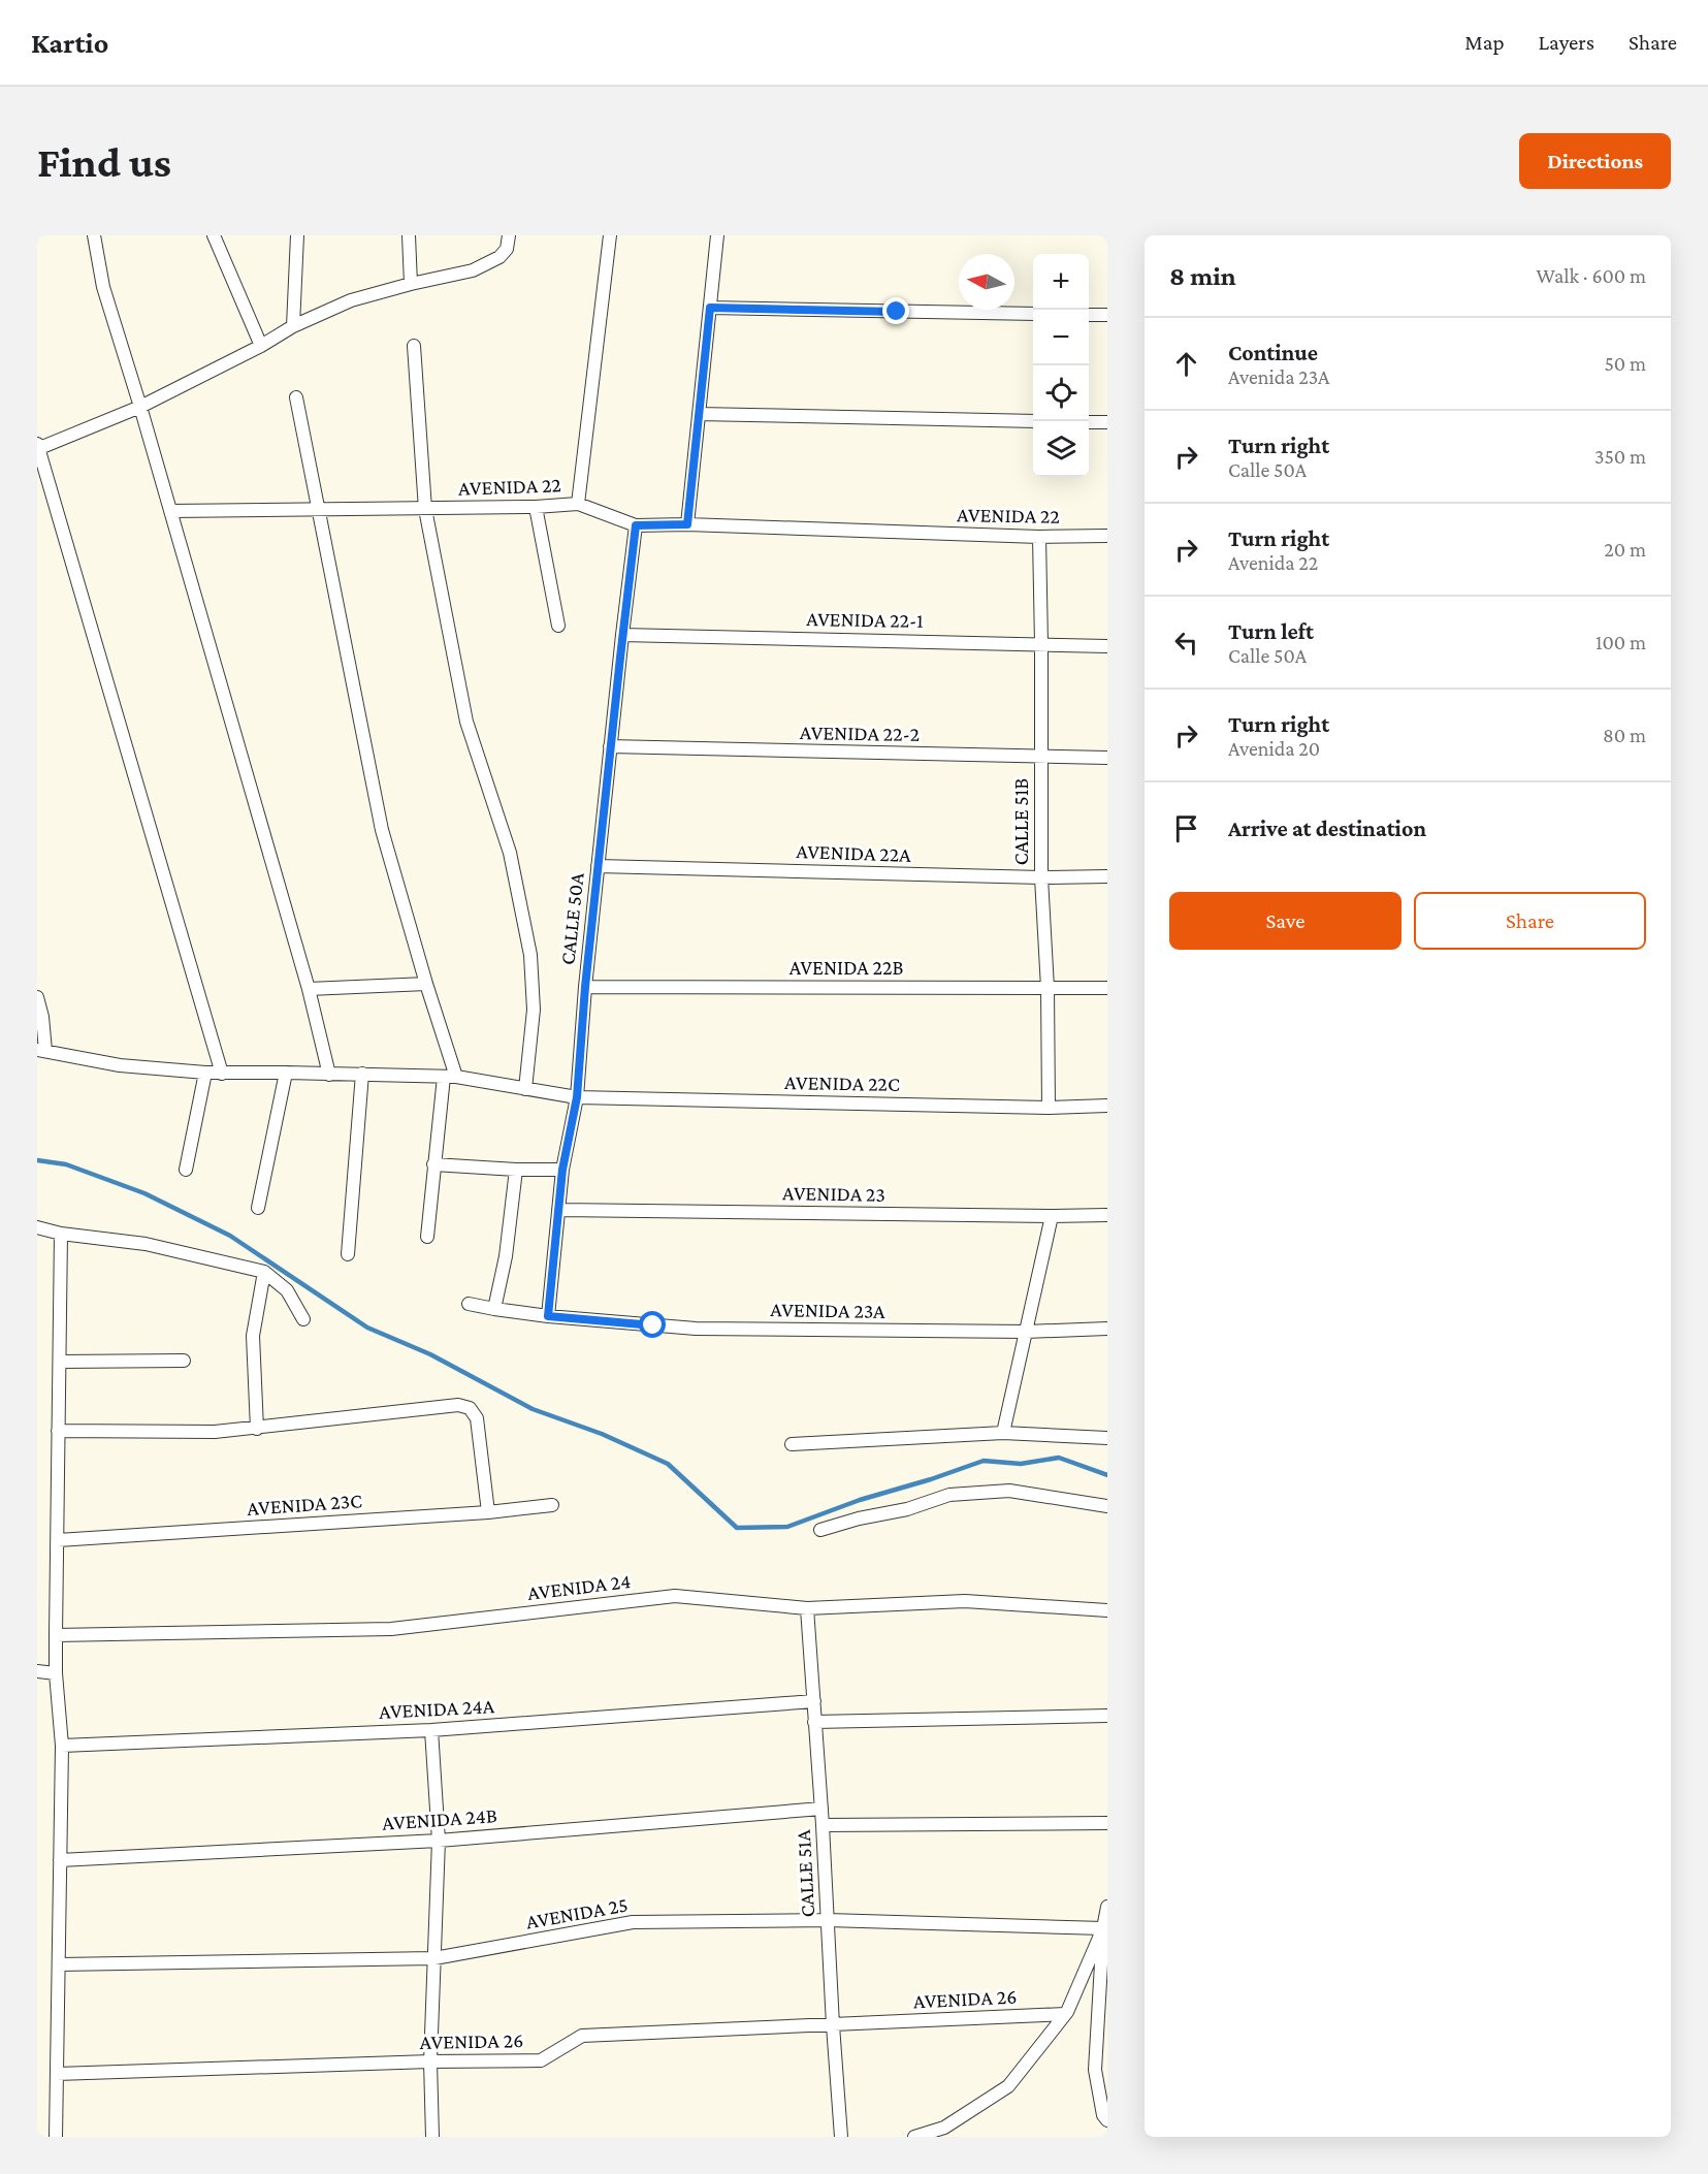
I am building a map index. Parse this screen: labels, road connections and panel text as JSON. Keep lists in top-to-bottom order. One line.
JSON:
{"streets":{"street":["AVENIDA 22","AVENIDA 22-1","AVENIDA 22-2","CALLE 51B","AVENIDA 22A","CALLE 50A","AVENIDA 22B","AVENIDA 22C","AVENIDA 23","AVENIDA 23A","AVENIDA 23C","AVENIDA 24","AVENIDA 24A","AVENIDA 24B","CALLE 51A","AVENIDA 25","AVENIDA 26"]},"crossings":[["AVENIDA 22","CALLE 51B"],["AVENIDA 22","CALLE 50A"],["AVENIDA 22-1","CALLE 51B"],["AVENIDA 22-1","CALLE 50A"],["AVENIDA 22-2","CALLE 51B"],["AVENIDA 22-2","CALLE 50A"],["CALLE 51B","AVENIDA 22A"],["CALLE 51B","AVENIDA 22B"],["CALLE 51B","AVENIDA 22C"],["AVENIDA 22A","CALLE 50A"],["CALLE 50A","AVENIDA 22B"],["CALLE 50A","AVENIDA 22C"],["CALLE 50A","AVENIDA 23"],["CALLE 50A","AVENIDA 23A"],["AVENIDA 24","CALLE 51A"],["AVENIDA 24A","CALLE 51A"],["AVENIDA 24B","CALLE 51A"],["CALLE 51A","AVENIDA 25"],["CALLE 51A","AVENIDA 26"]],"north":"left","page":{"header":"Kartio","nav":["Map","Layers","Share"],"buttons":["Directions",["Save","Share"]],"title":"Find us","heading":["8 min","Walk · 600 m"],"map_buttons":["+","−"],"list":[["Continue","Avenida 23A","50 m"],["Turn right","Calle 50A","350 m"],["Turn right","Avenida 22","20 m"],["Turn left","Calle 50A","100 m"],["Turn right","Avenida 20","80 m"],"Arrive at destination"]}}
